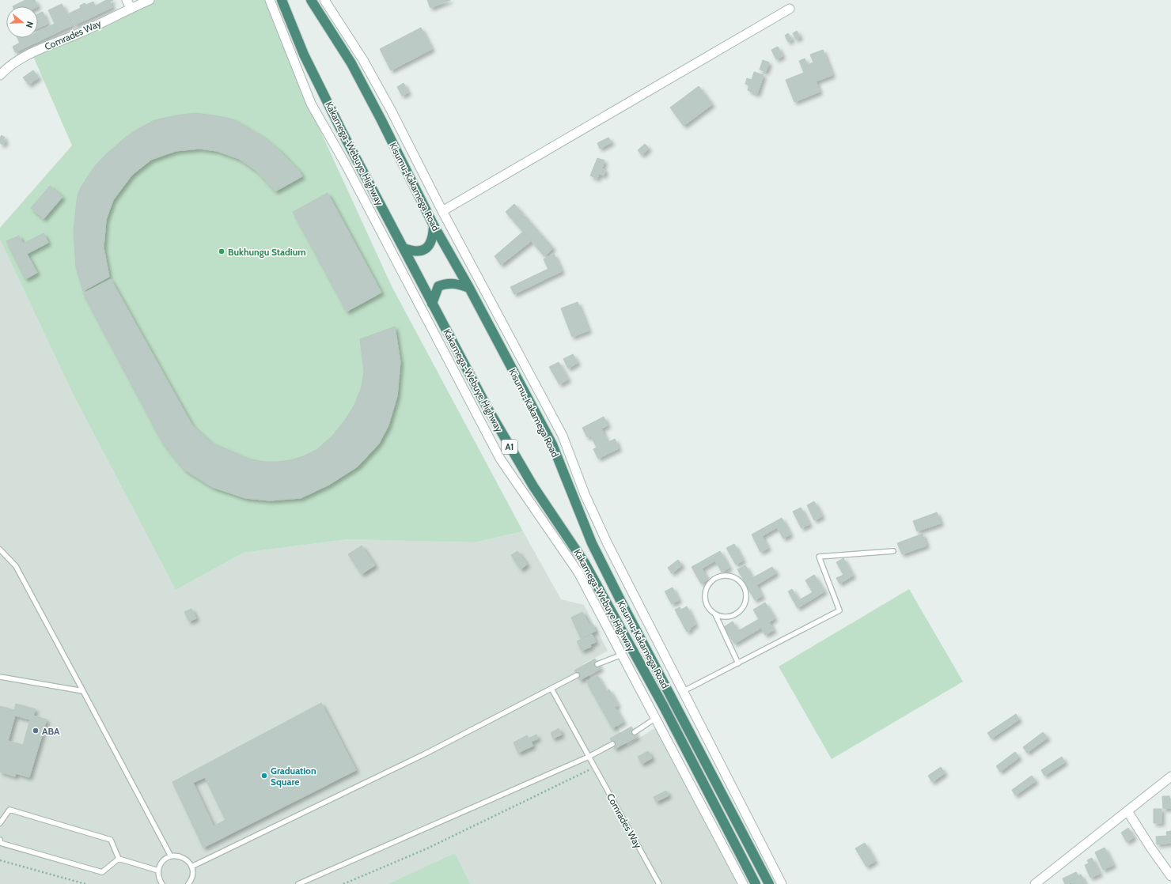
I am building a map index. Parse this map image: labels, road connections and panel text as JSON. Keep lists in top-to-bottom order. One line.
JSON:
{"streets":{"highway":["Kakamega-Webuye Highway","Kisumu-Kakamega Road","A1"],"street":["Comrades Way"]},"places":["Bukhungu Stadium","ABA","Graduation Square"],"north":"right"}
